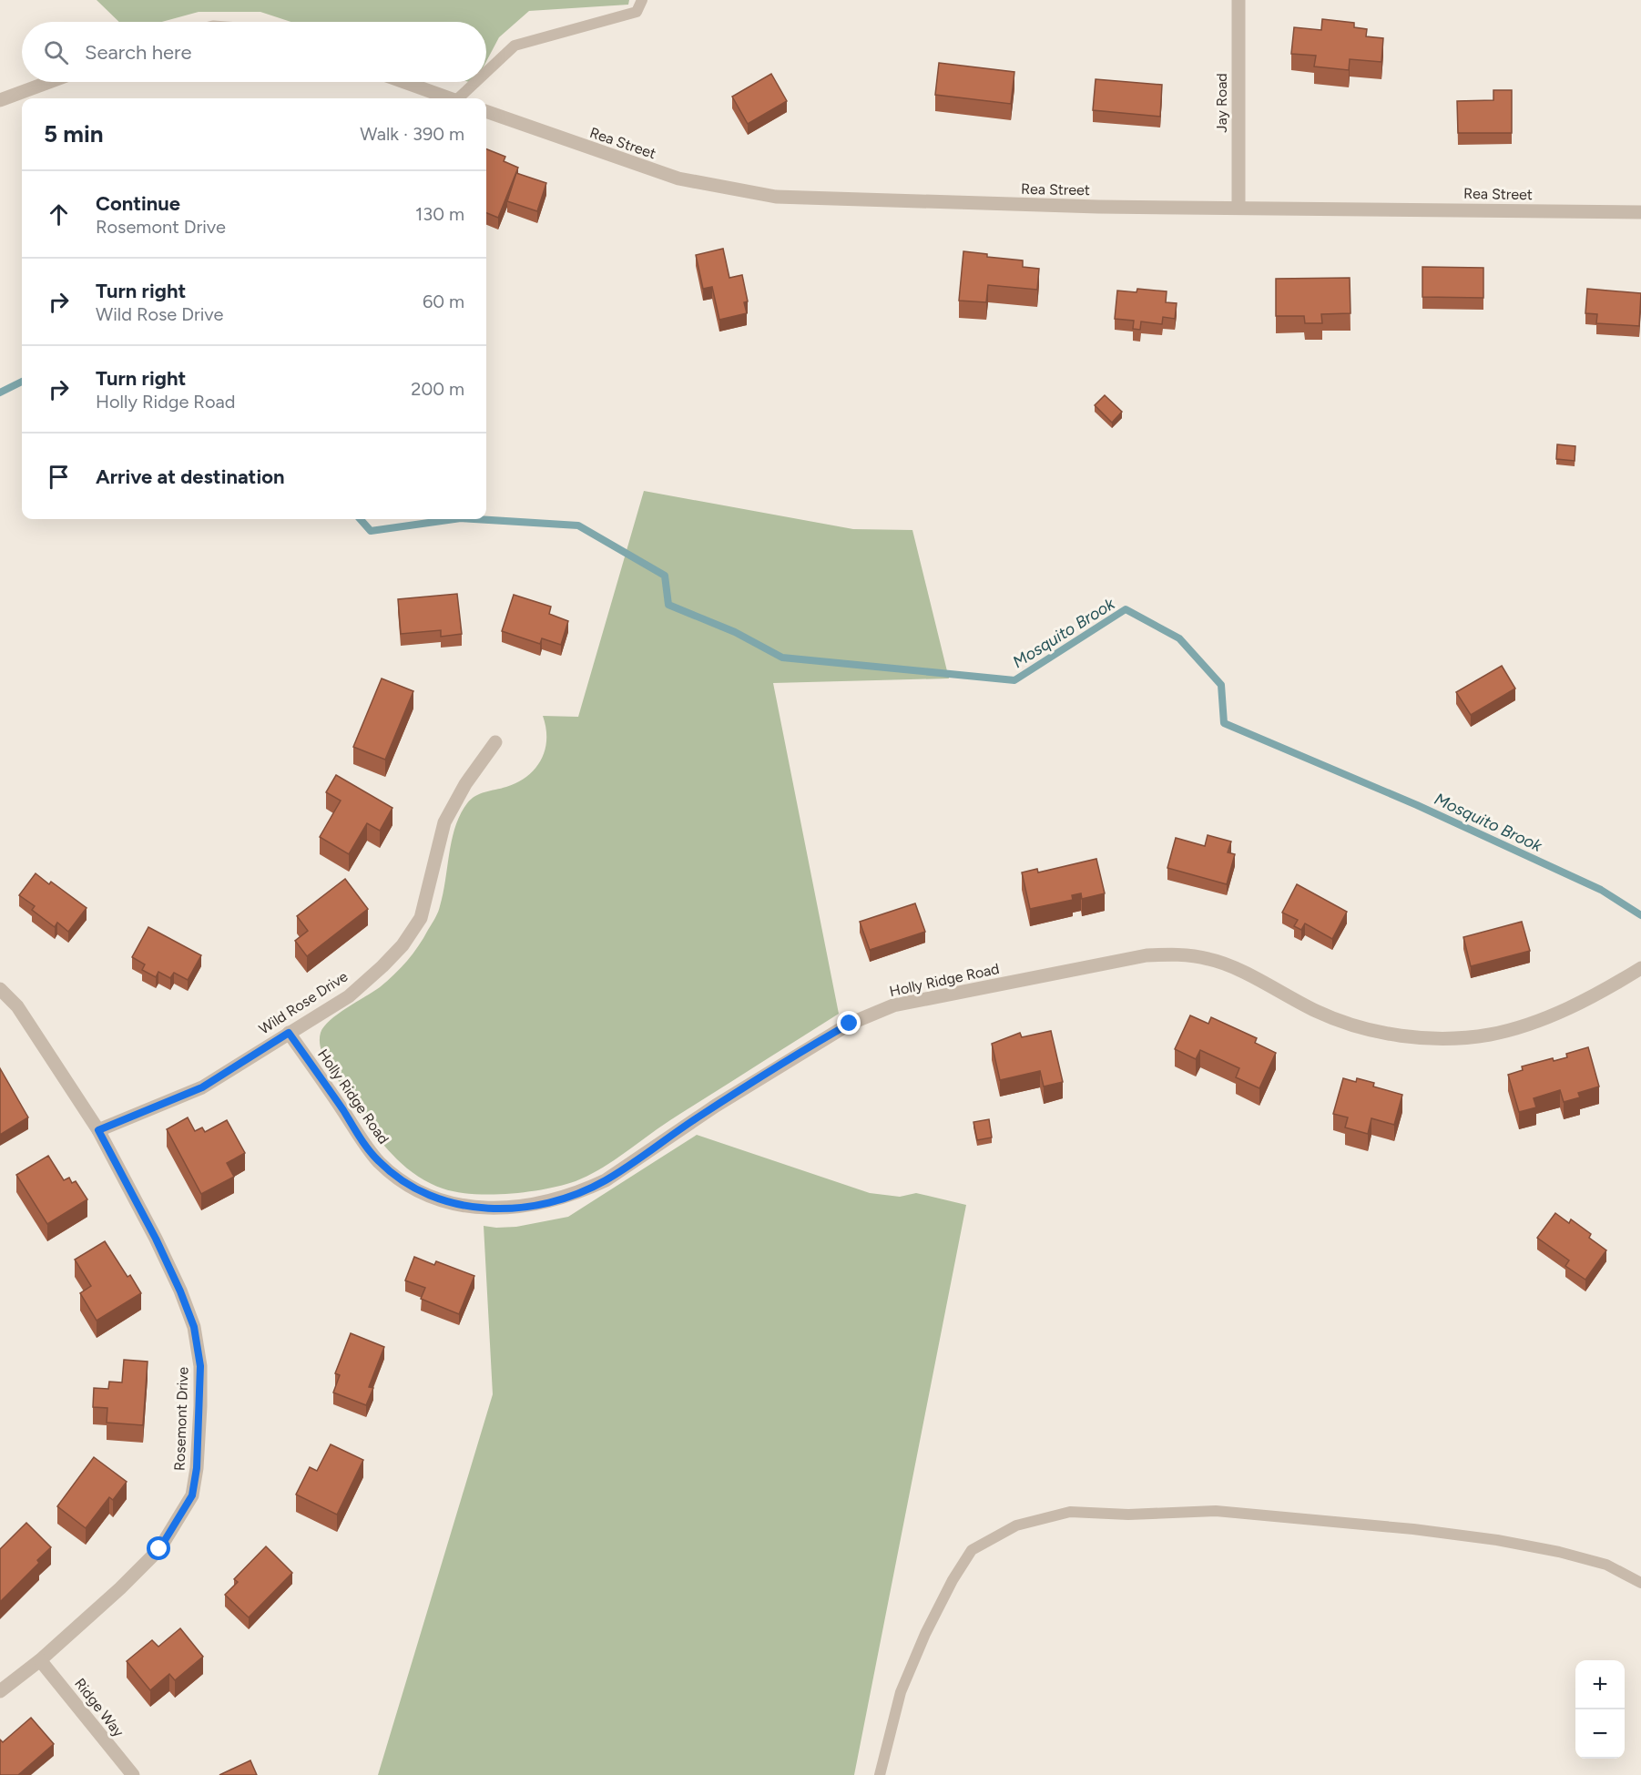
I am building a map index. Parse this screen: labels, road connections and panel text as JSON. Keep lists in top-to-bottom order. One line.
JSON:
{"streets":{"street":["Jay Road","Rea Street","Holly Ridge Road","Wild Rose Drive","Rosemont Drive","Ridge Way"]},"crossings":[["Jay Road","Rea Street"],["Holly Ridge Road","Wild Rose Drive"],["Wild Rose Drive","Rosemont Drive"],["Rosemont Drive","Ridge Way"]],"water":["Mosquito Brook"],"page":{"search":"Search here","heading":["5 min","Walk · 390 m"],"list":[["Continue","Rosemont Drive","130 m"],["Turn right","Wild Rose Drive","60 m"],["Turn right","Holly Ridge Road","200 m"],"Arrive at destination"],"map_buttons":["+","−"]}}
